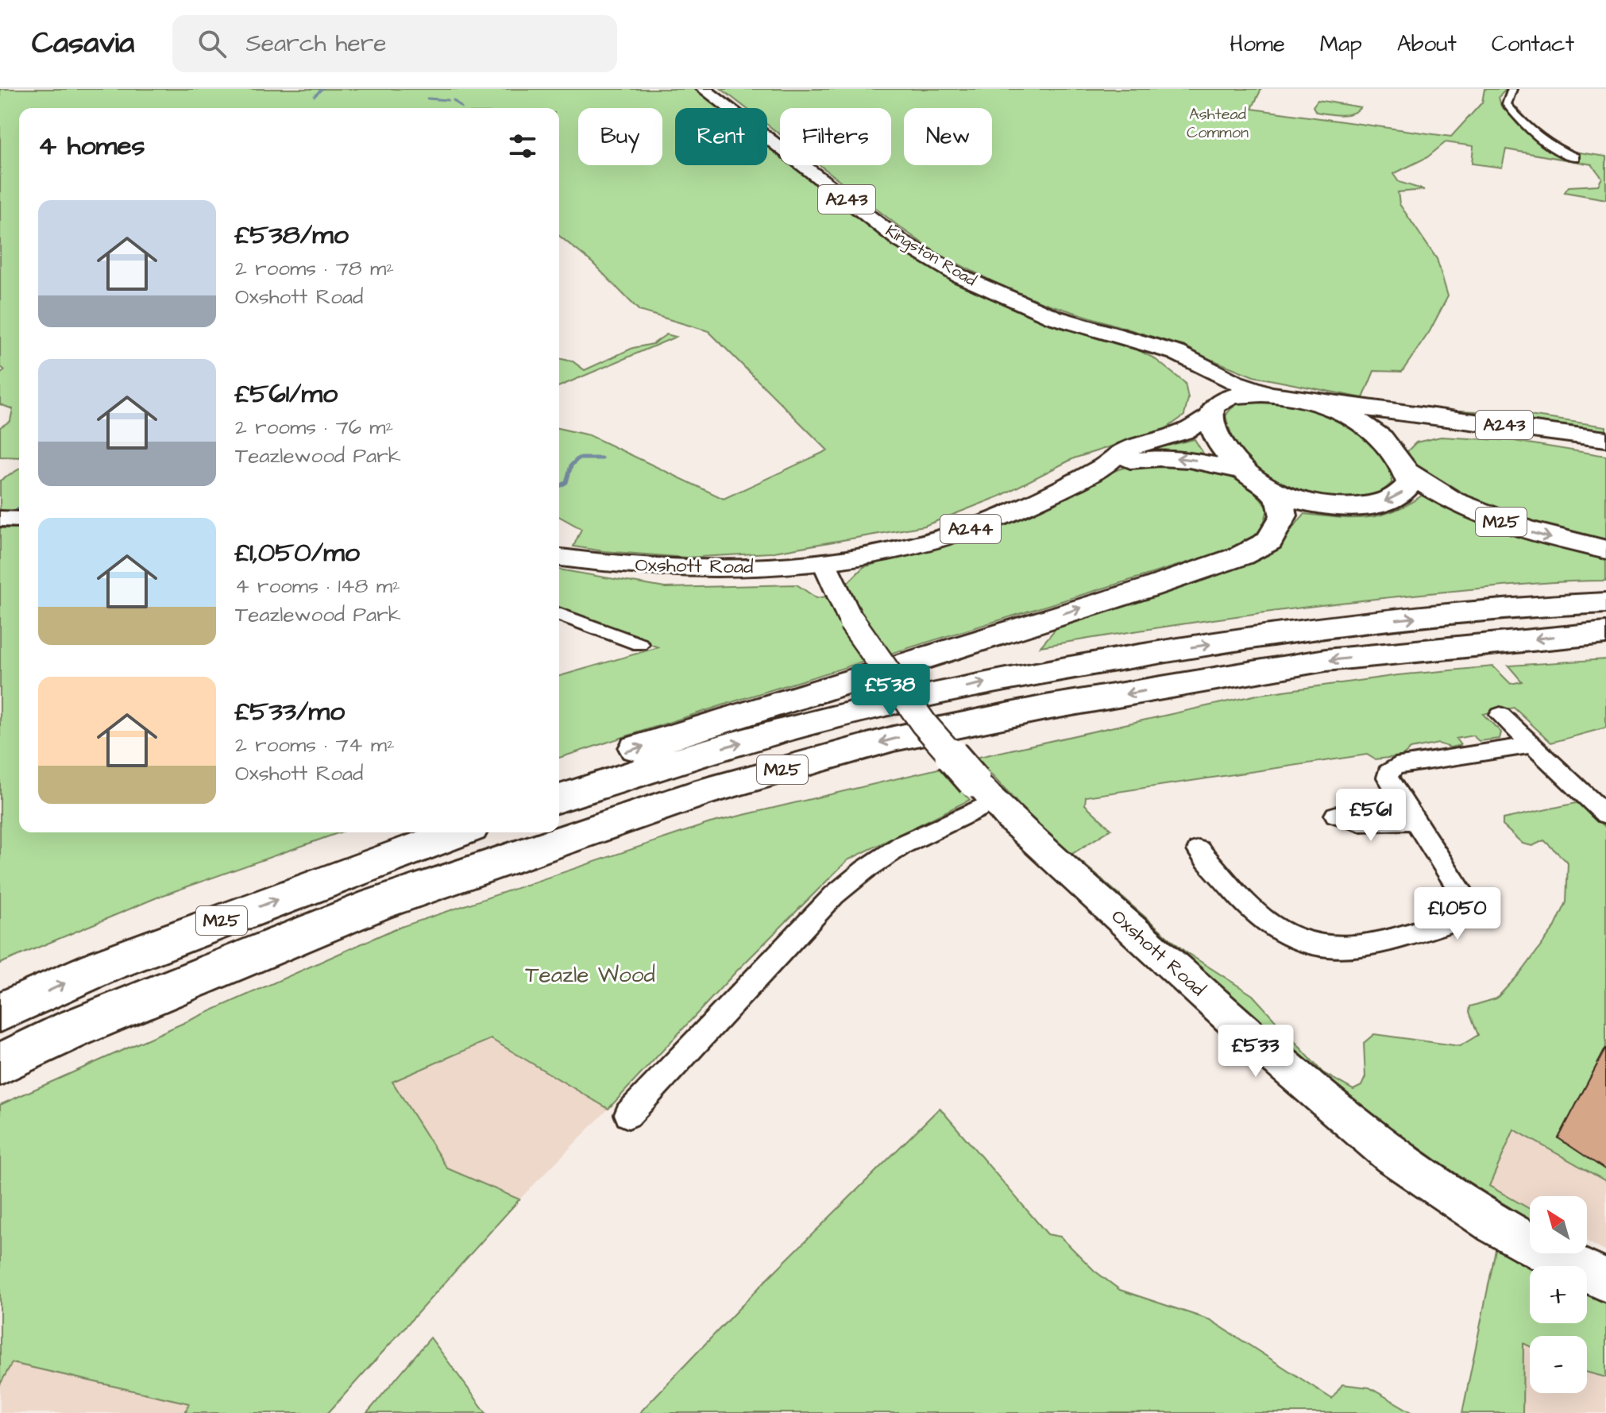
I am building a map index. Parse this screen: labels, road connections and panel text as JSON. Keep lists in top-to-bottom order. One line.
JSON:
{"streets":{"highway":["A243","Kingston Road","M25"],"main road":["A244","Oxshott Road"]},"crossings":[["A243","Kingston Road"],["A243","M25"],["Kingston Road","Oxshott Road"]],"parks":["Ashtead Common","Teazle Wood"],"north":"top left","page":{"header":"Casavia","search":"Search here","nav":["Home","Map","About","Contact"],"chip":["Buy","Rent","Filters","New"],"heading":"4 homes","list":[{"name":"£538/mo","note":"2 rooms · 78 m² · Oxshott Road"},{"name":"£561/mo","note":"2 rooms · 76 m² · Teazlewood Park"},{"name":"£1,050/mo","note":"4 rooms · 148 m² · Teazlewood Park"},{"name":"£533/mo","note":"2 rooms · 74 m² · Oxshott Road"}],"price":["£538","£561","£1,050","£533"],"map_buttons":["+","−"]}}
